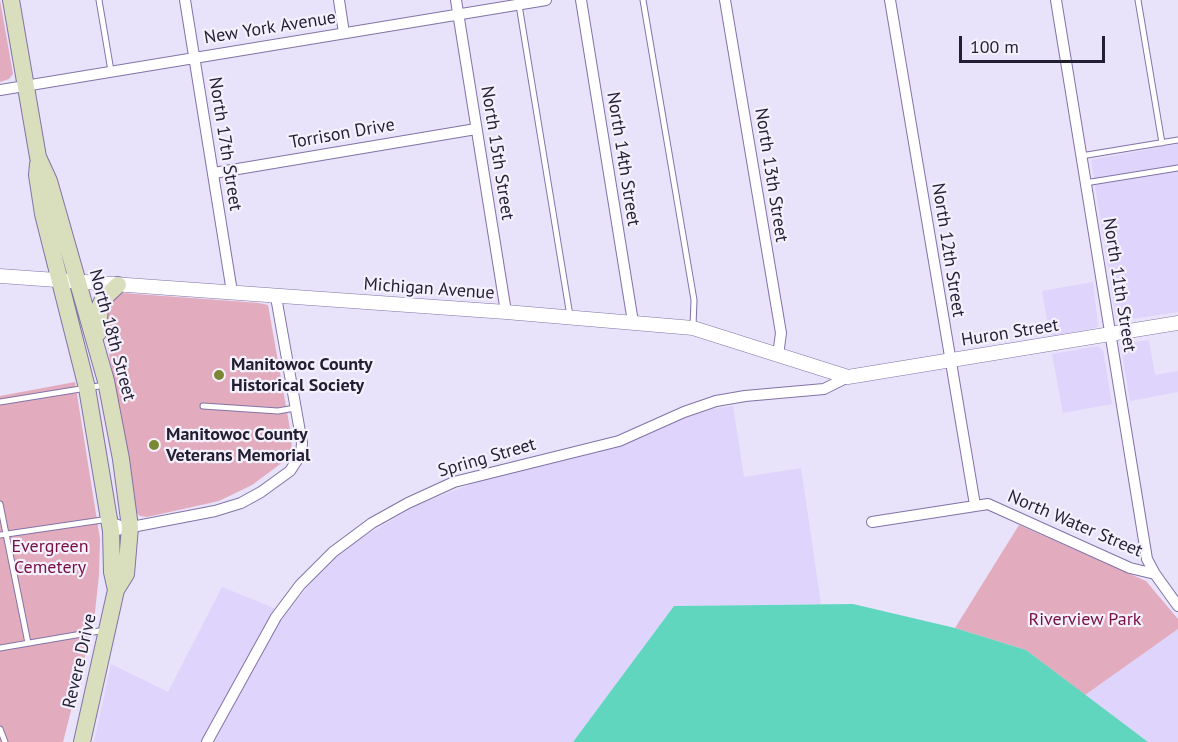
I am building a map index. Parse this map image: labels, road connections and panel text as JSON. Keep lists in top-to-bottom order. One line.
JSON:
{"streets":{"main road":["North 18th Street","Revere Drive"],"street":["New York Avenue","Torrison Drive","North 17th Street","North 15th Street","North 14th Street","North 13th Street","North 12th Street","North 11th Street","Michigan Avenue","Huron Street","Spring Street","North Water Street"]},"crossings":[["New York Avenue","North 17th Street"],["New York Avenue","North 15th Street"],["New York Avenue","North 18th Street"],["Torrison Drive","North 17th Street"],["Torrison Drive","North 15th Street"],["North 17th Street","Michigan Avenue"],["North 15th Street","Michigan Avenue"],["North 14th Street","Michigan Avenue"],["North 13th Street","Michigan Avenue"],["North 12th Street","Huron Street"],["North 12th Street","North Water Street"],["North 11th Street","Huron Street"],["North 11th Street","North Water Street"],["Michigan Avenue","Huron Street"],["Michigan Avenue","North 18th Street"],["Michigan Avenue","Spring Street"],["Huron Street","Spring Street"],["North 18th Street","Revere Drive"]],"parks":["Evergreen Cemetery","Riverview Park"],"places":["Manitowoc County Historical Society","Manitowoc County Veterans Memorial"],"scale_bar":"100 m"}
